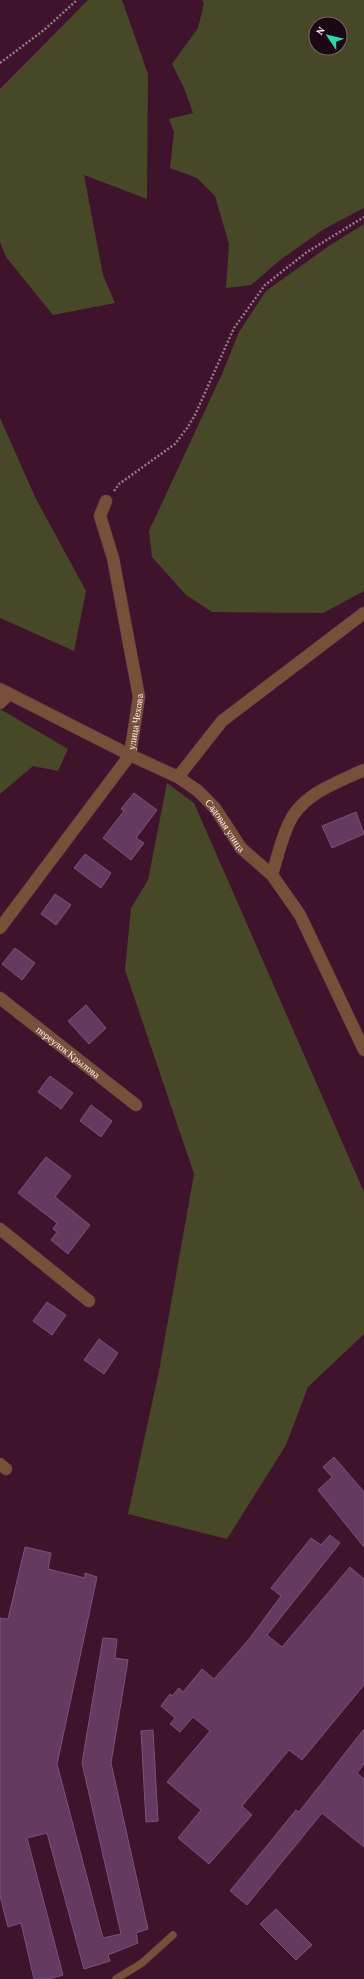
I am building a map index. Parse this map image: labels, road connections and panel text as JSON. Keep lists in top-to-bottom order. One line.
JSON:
{"streets":{"street":["улица Чехова","Садовая улица","переулок Крылова"]},"crossings":[["улица Чехова","Садовая улица"]],"north":"top left"}
